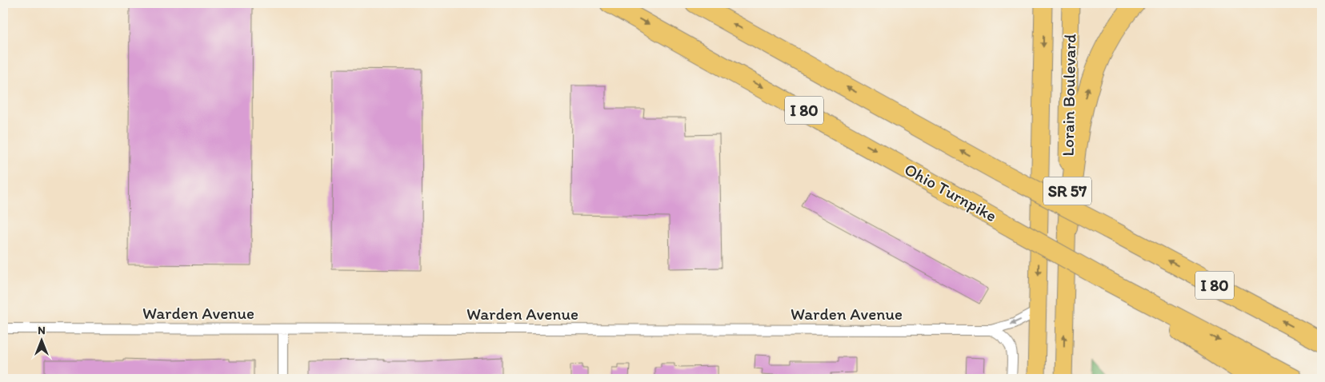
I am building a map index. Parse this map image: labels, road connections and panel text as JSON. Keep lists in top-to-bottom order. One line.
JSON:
{"streets":{"highway":["Lorain Boulevard","I 80","SR 57","Ohio Turnpike"],"street":["Warden Avenue"]},"crossings":[["Lorain Boulevard","Warden Avenue"]],"north":"top"}
